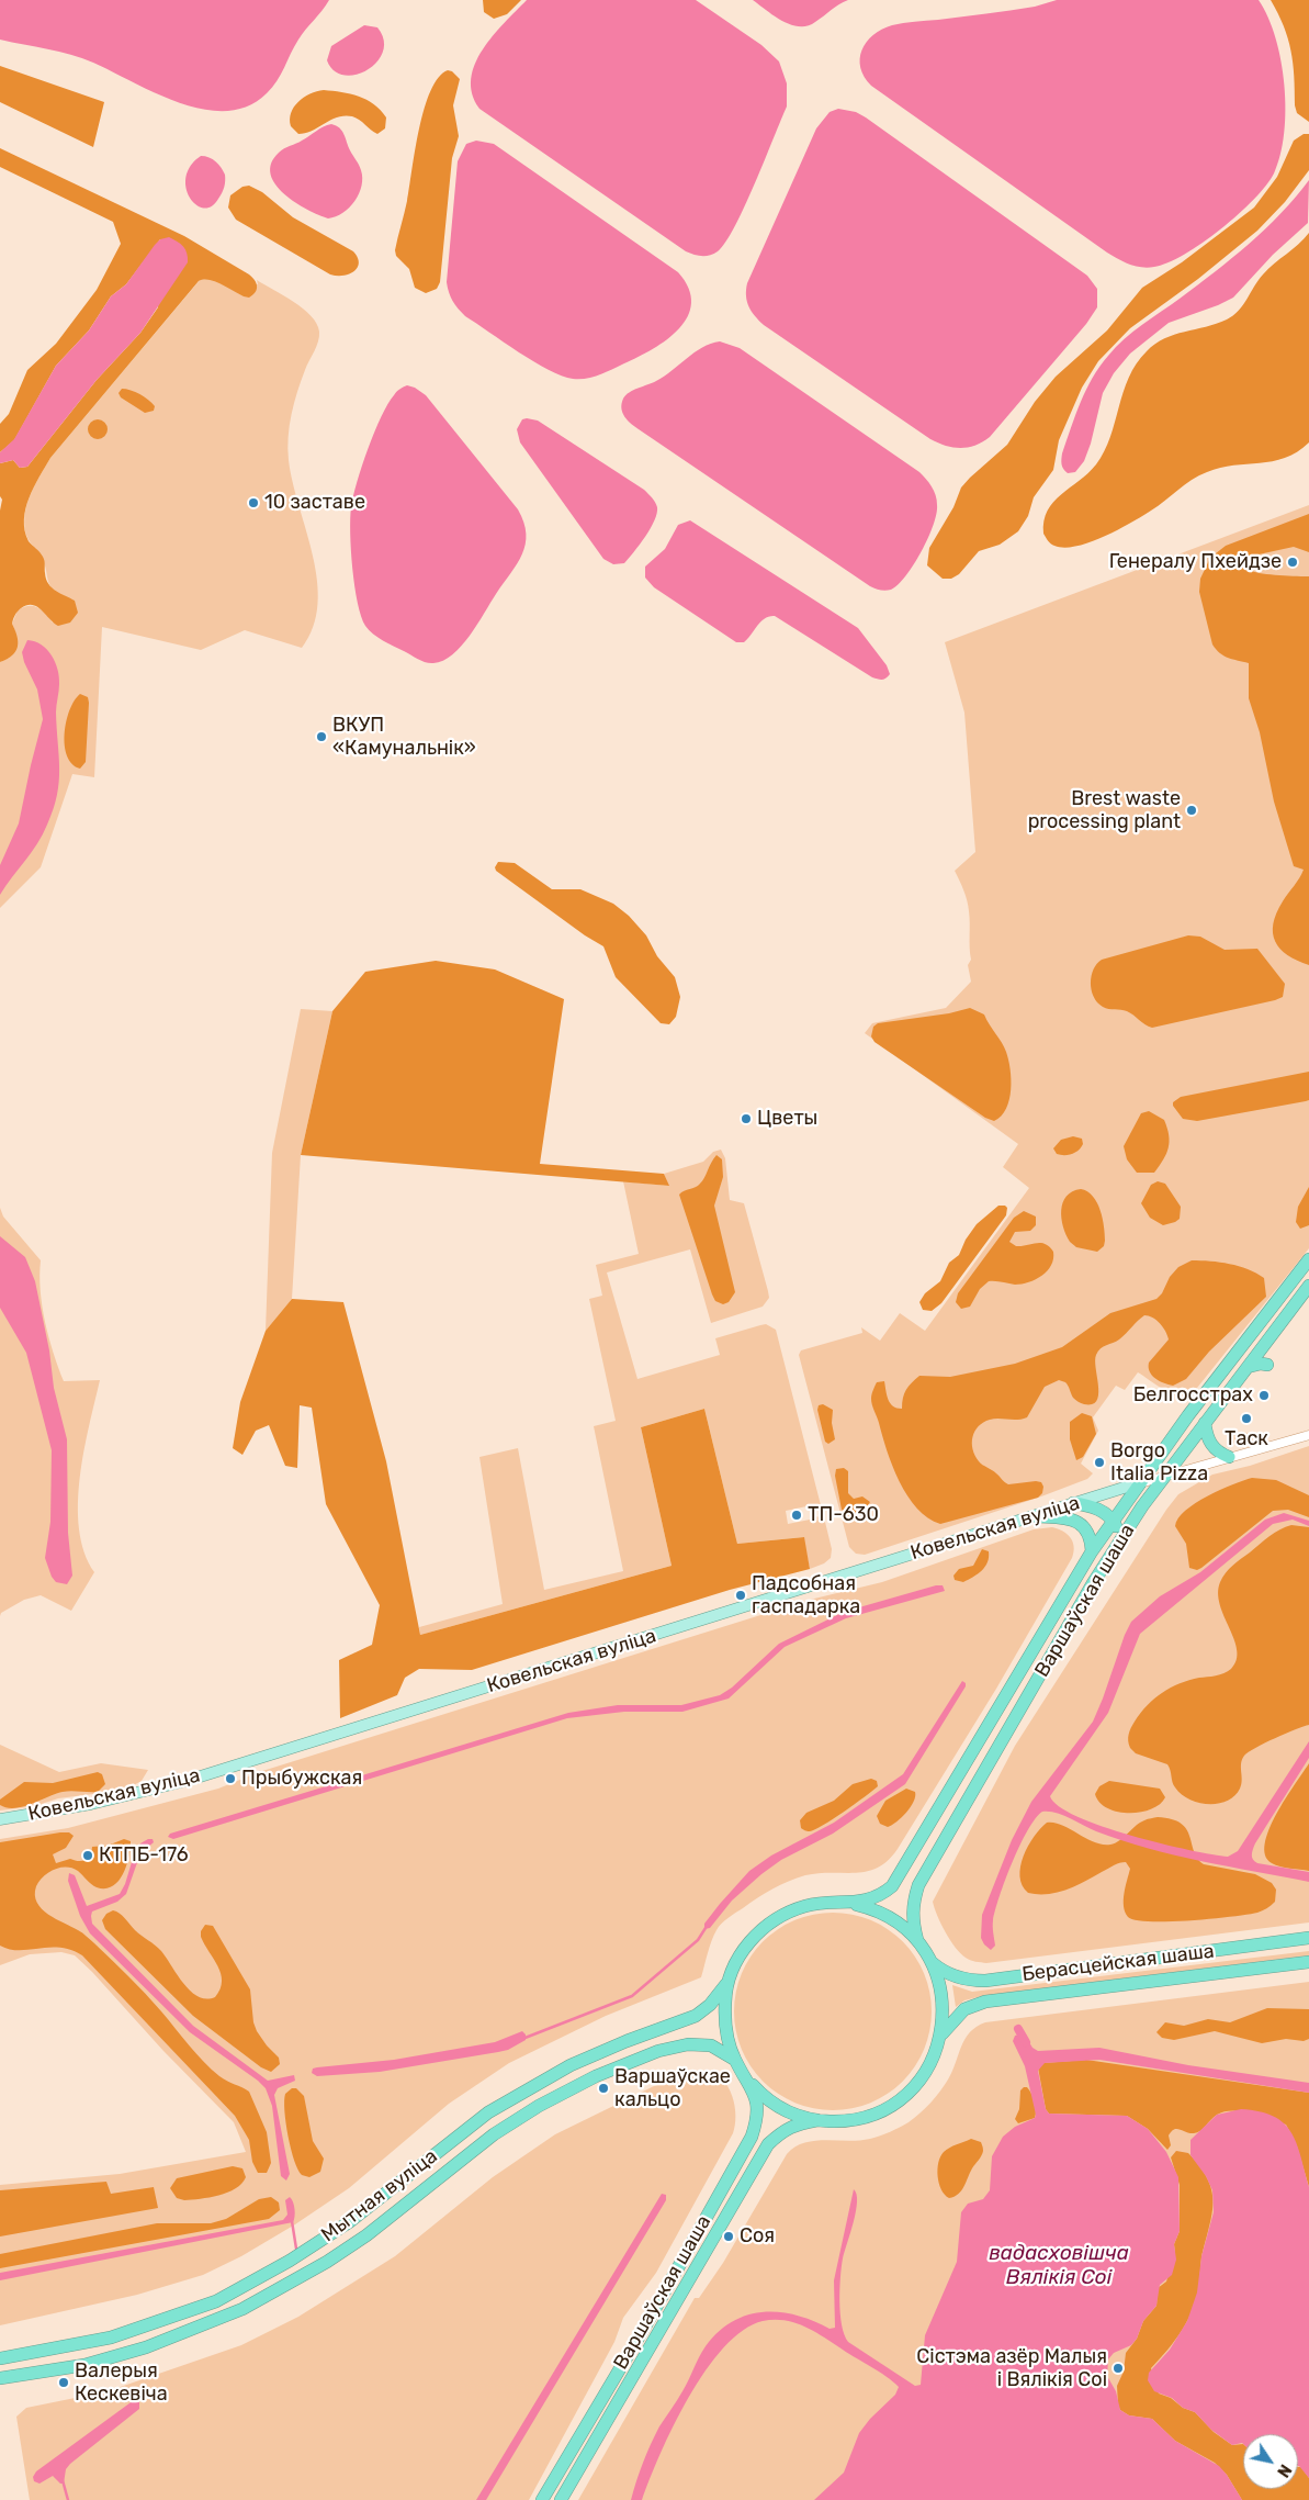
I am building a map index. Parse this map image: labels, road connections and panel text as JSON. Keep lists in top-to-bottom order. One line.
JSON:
{"streets":{"highway":["Варшаўская шаша","Берасцейская шаша","Мытная вуліца"],"main road":["Ковельская вуліца"]},"crossings":[["Ковельская вуліца","Варшаўская шаша"],["Варшаўская шаша","Берасцейская шаша"],["Варшаўская шаша","Мытная вуліца"]],"water":["вадасховішча Вялікія Соі"],"places":["10 заставе","Генералу Пхейдзе","ВКУП «Камунальнік»","Brest waste processing plant","Цветы","Белгосстрах","Таск","Borgo Italia Pizza","ТП-630","Падсобная гаспадарка","Прыбужская","КТПБ-176","Варшаўскае кальцо","Соя","Сістэма азёр Малыя і Вялікія Соі","Валерыя Кескевіча"],"north":"bottom right"}
